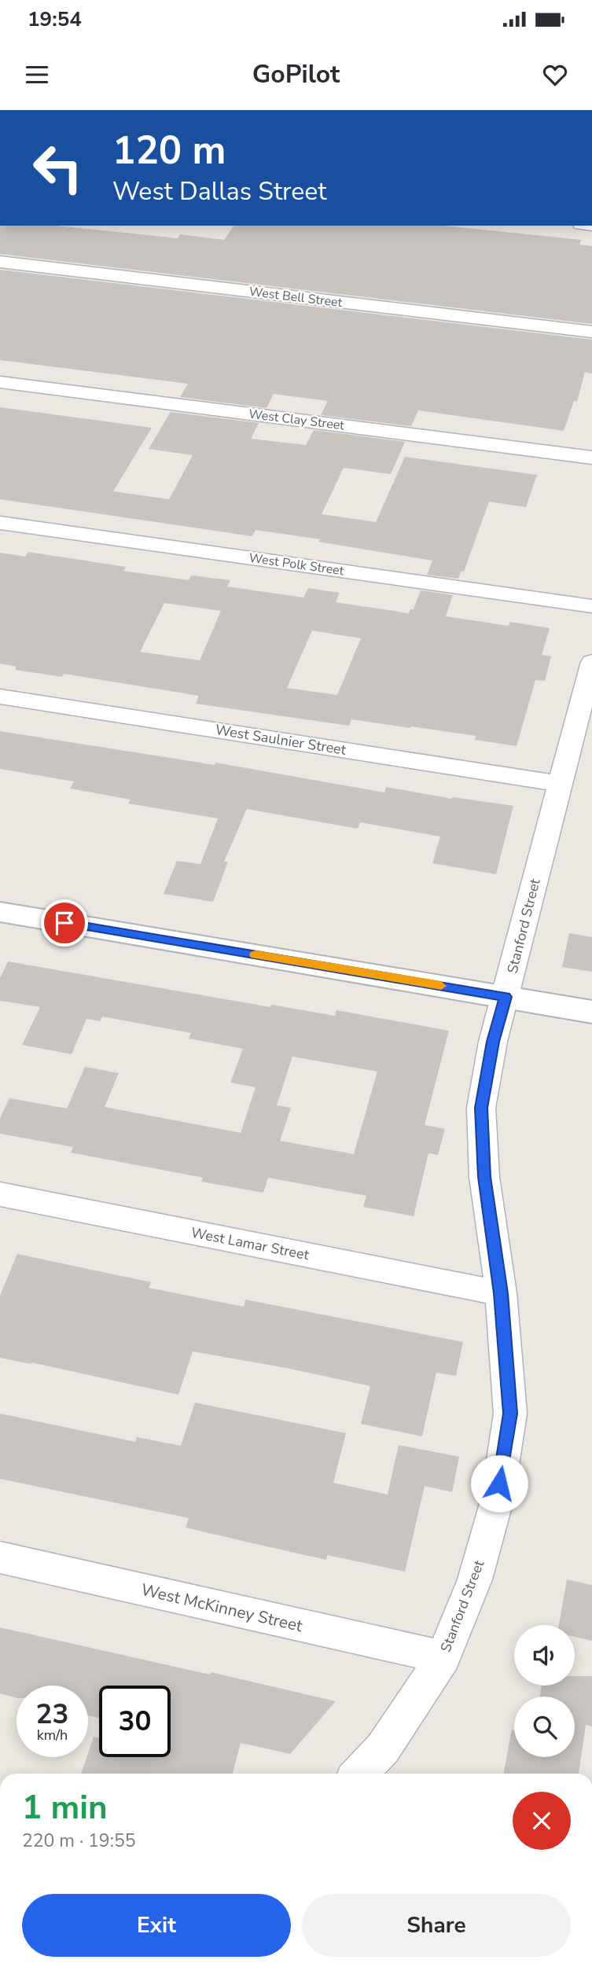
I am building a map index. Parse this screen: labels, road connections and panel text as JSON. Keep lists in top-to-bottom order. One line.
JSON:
{"streets":{"street":["West Bell Street","West Clay Street","West Polk Street","West Saulnier Street","Stanford Street","West Lamar Street","West McKinney Street"]},"crossings":[["West Saulnier Street","Stanford Street"],["Stanford Street","West Lamar Street"],["Stanford Street","West McKinney Street"]],"page":{"status":"19:54","header":"GoPilot","turn":["120 m","West Dallas Street"],"speed":"23 km/h","limit":"30","heading":["1 min","220 m · 19:55"],"buttons":["Exit","Share"]}}
